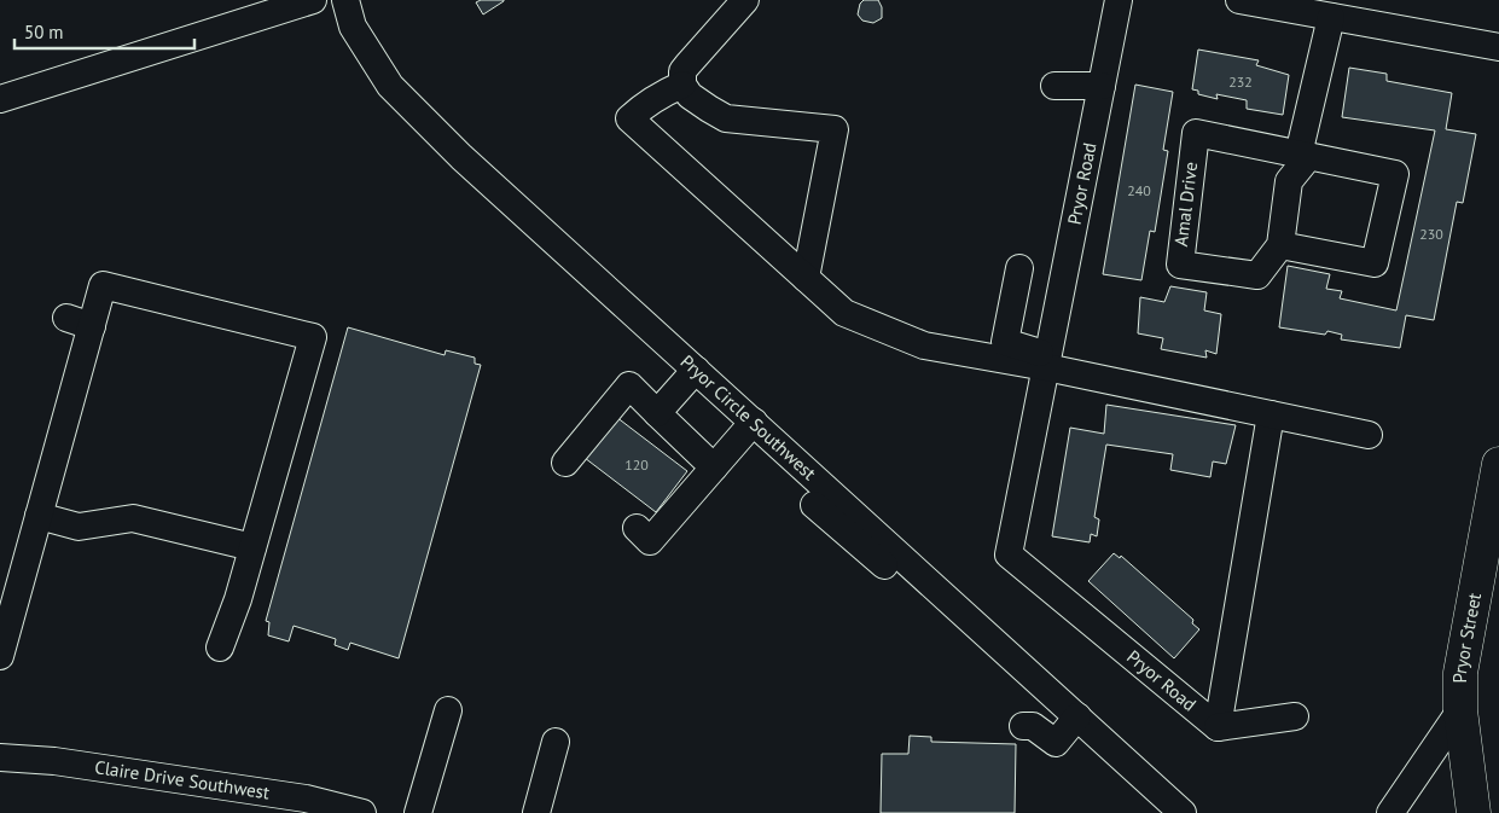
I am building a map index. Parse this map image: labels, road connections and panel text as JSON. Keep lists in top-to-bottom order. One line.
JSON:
{"streets":{"main road":["Pryor Street"],"street":["Pryor Road","Amal Drive","Pryor Circle Southwest","Claire Drive Southwest"]},"house_numbers":["232","240","230","120"],"scale_bar":"50 m"}
